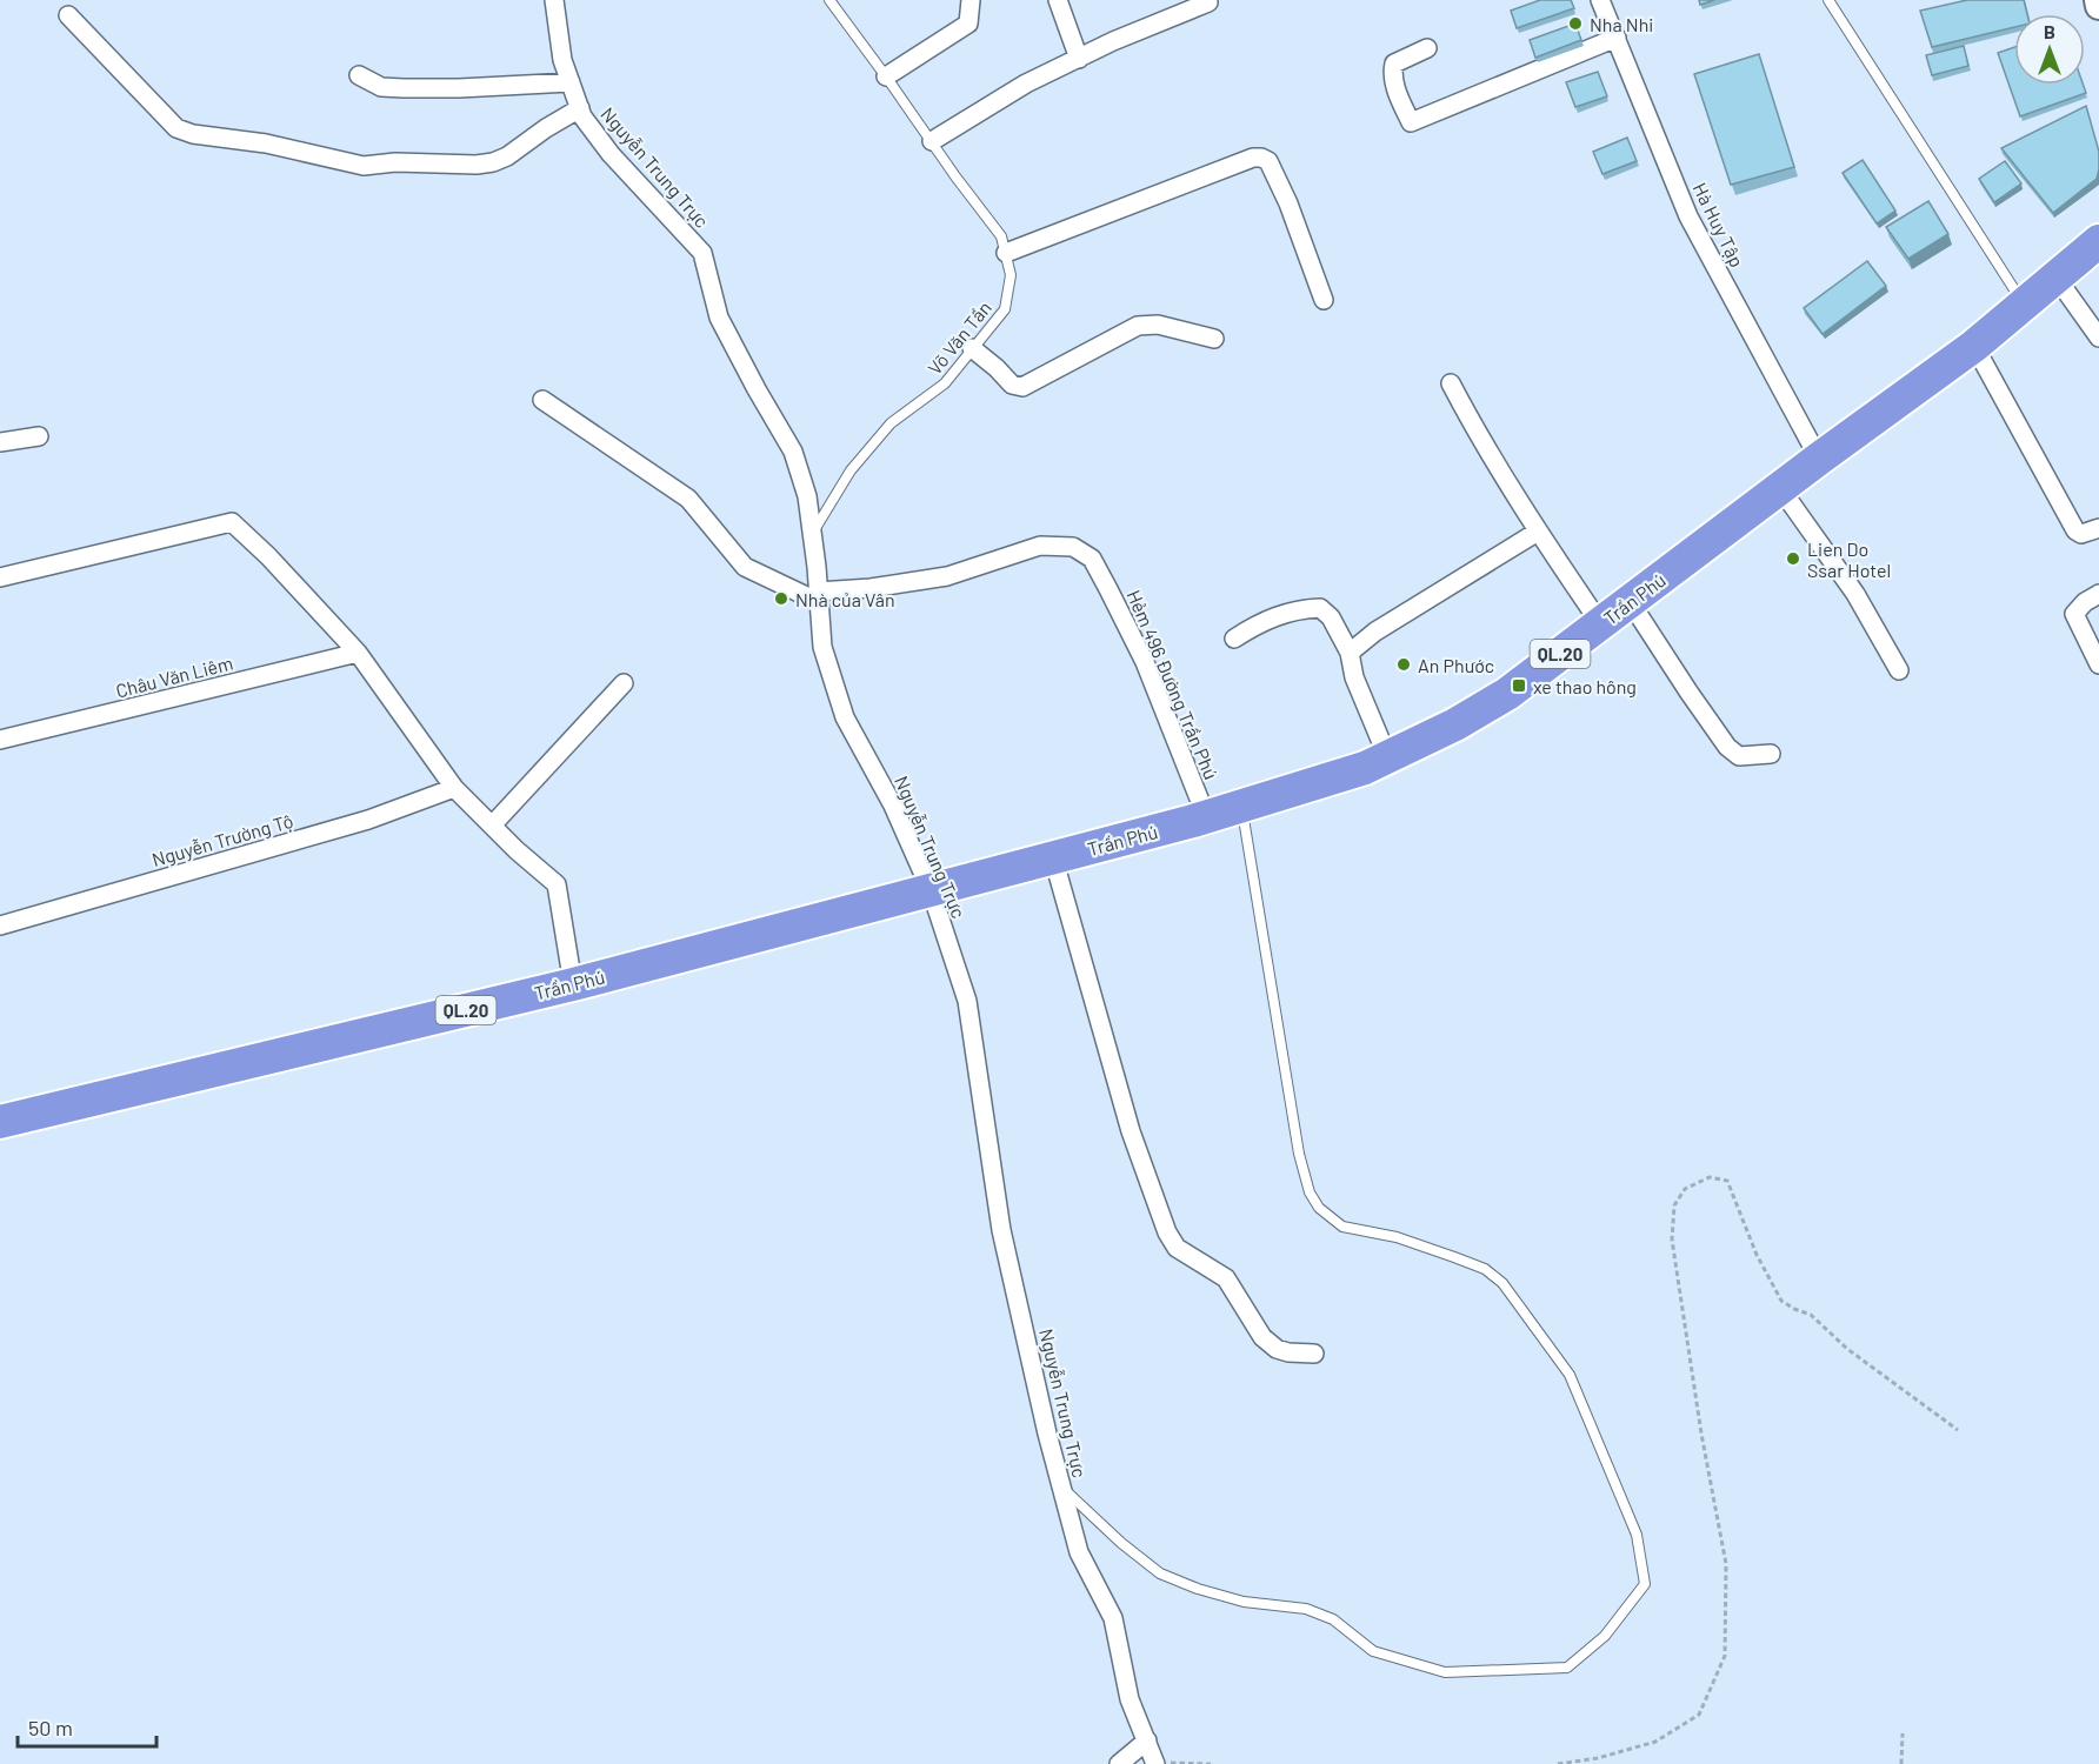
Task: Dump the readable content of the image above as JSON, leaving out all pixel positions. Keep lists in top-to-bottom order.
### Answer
{
  "streets": {
    "highway": ["Trần Phú", "QL.20"],
    "street": [
      "Nguyễn Trung Trực",
      "Hà Huy Tập",
      "Châu Văn Liêm",
      "Hẻm 496 Đường Trần Phú",
      "Nguyễn Trường Tộ"
    ],
    "lane": ["Võ Văn Tần"]
  },
  "crossings": [
    ["Nguyễn Trung Trực", "Võ Văn Tần"],
    ["Nguyễn Trung Trực", "Trần Phú"],
    ["Nguyễn Trung Trực", "Hẻm 496 Đường Trần Phú"],
    ["Hà Huy Tập", "Trần Phú"],
    ["Trần Phú", "Hẻm 496 Đường Trần Phú"]
  ],
  "places": {
    "other": [
      "Nha Nhi",
      "Lien Do Ssar Hotel",
      "Nhà của Vân",
      "An Phước"
    ],
    "transit": ["xe thao hông"]
  },
  "scale_bar": "50 m",
  "north": "top"
}
